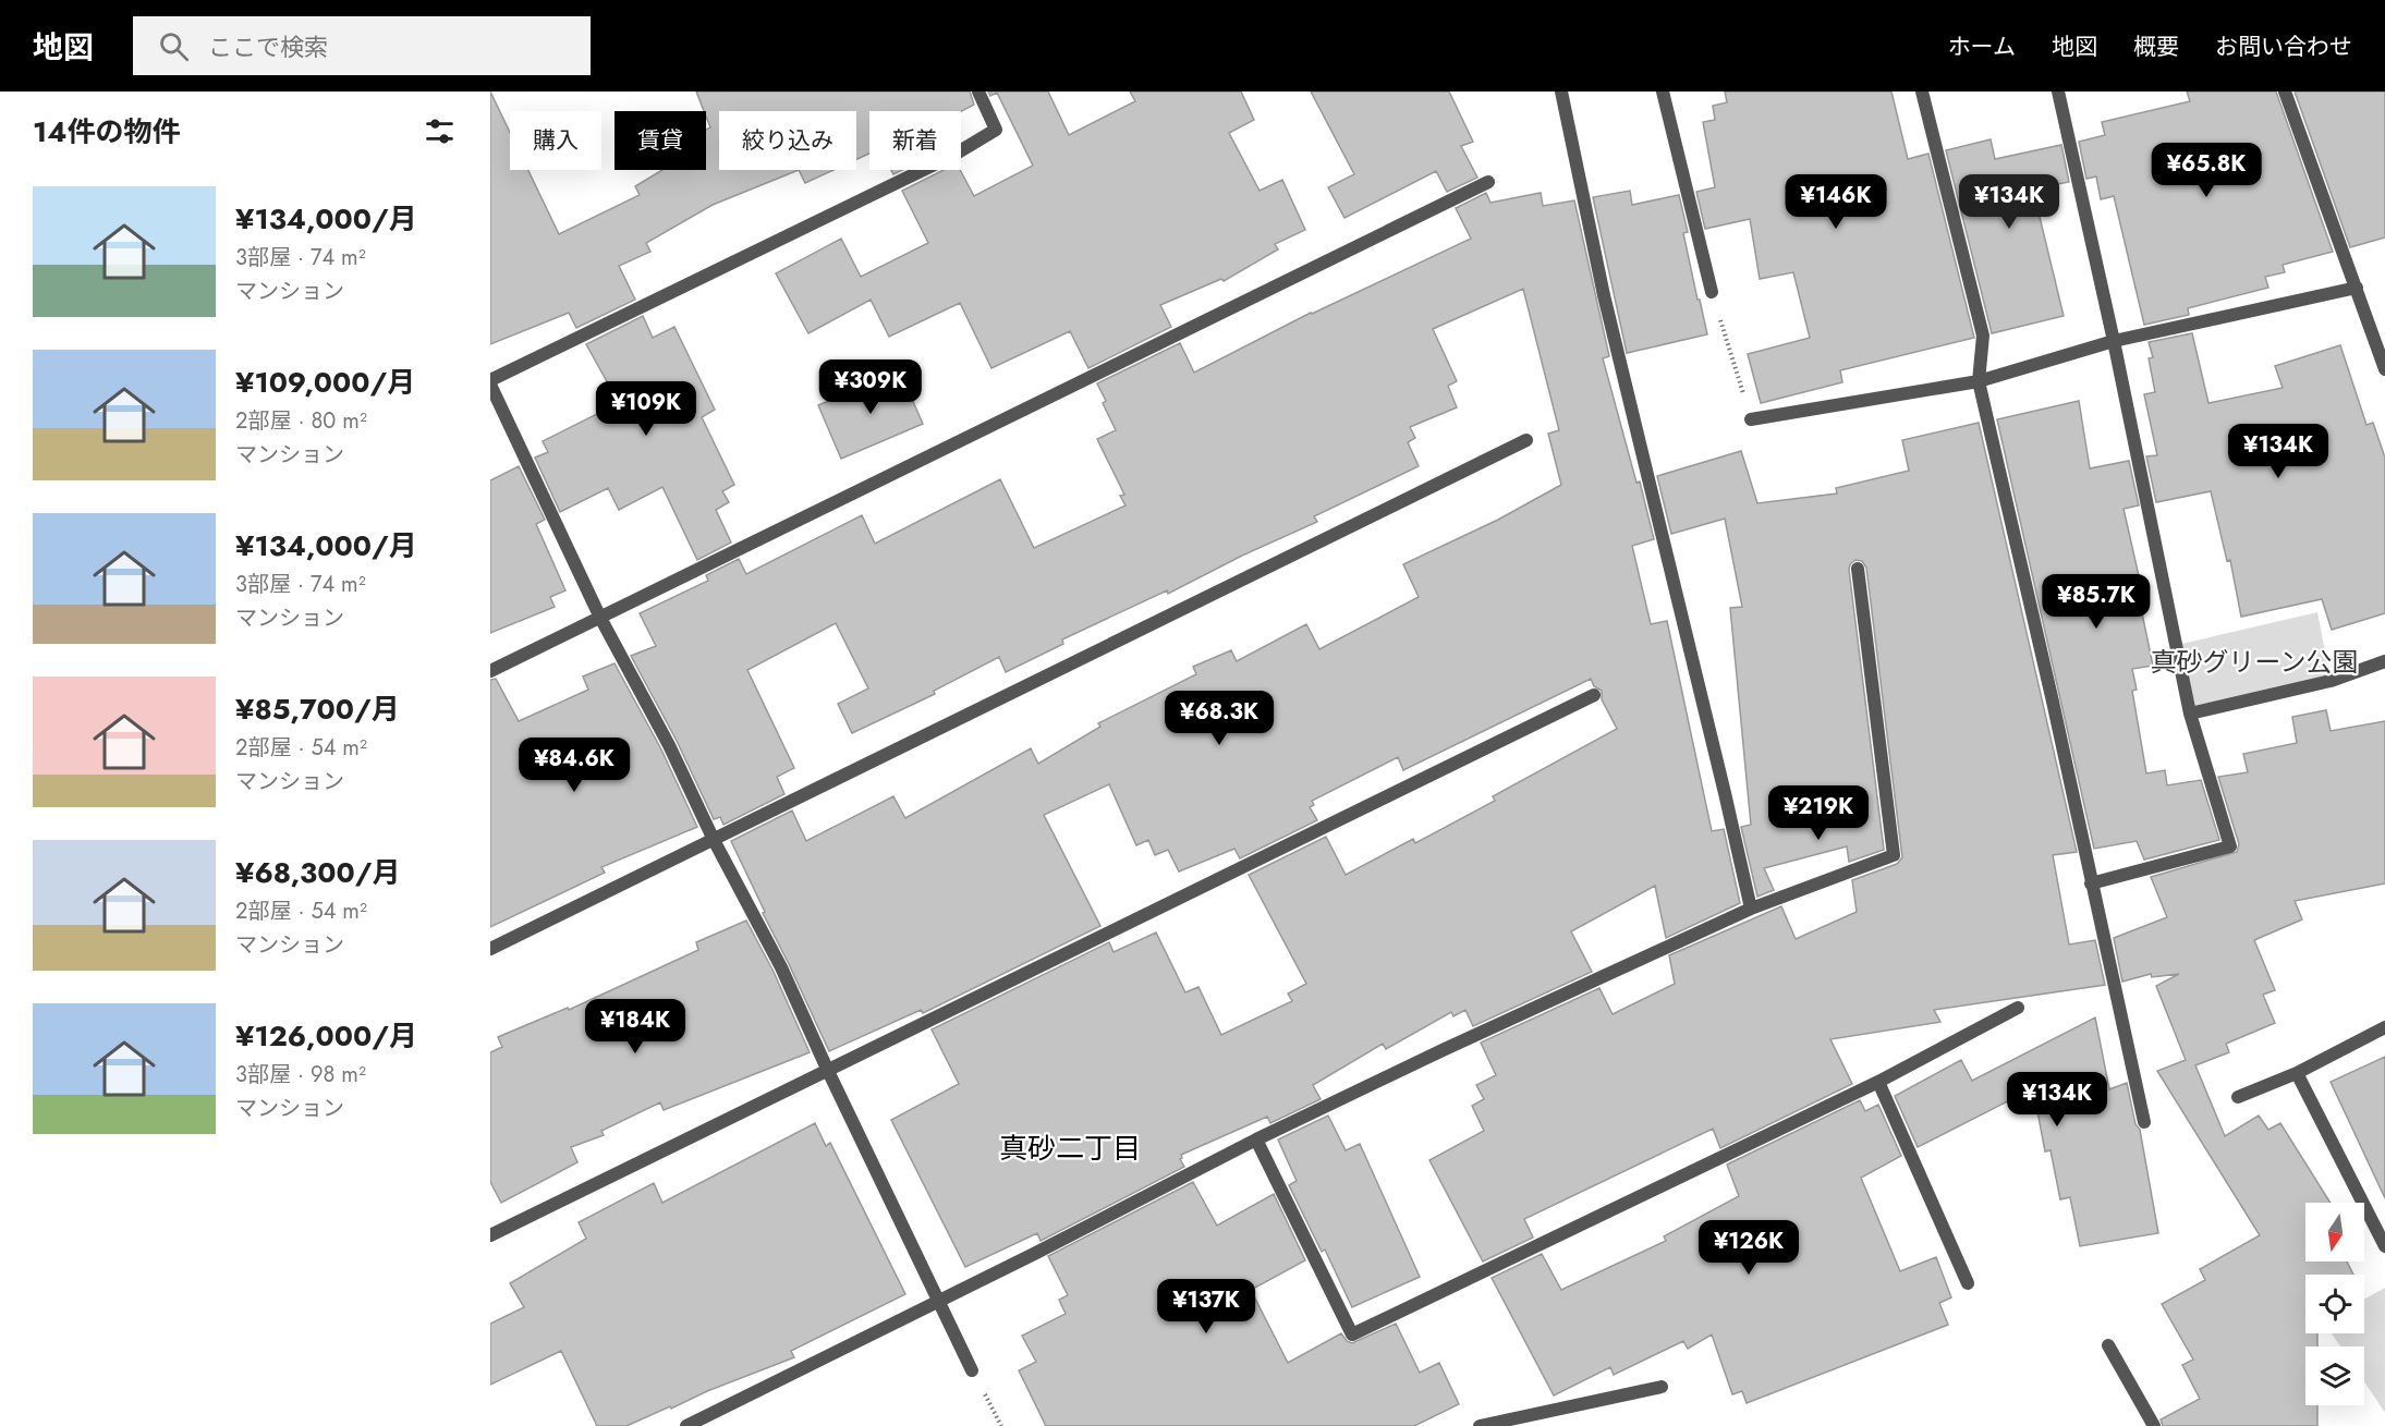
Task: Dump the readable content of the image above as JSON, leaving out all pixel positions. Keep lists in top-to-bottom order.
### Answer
{
  "districts": ["真砂二丁目"],
  "parks": ["真砂グリーン公園"],
  "north": "bottom",
  "page": {
    "header": "地図",
    "search": "ここで検索",
    "nav": [
      "ホーム",
      "地図",
      "概要",
      "お問い合わせ"
    ],
    "heading": "14件の物件",
    "chip": [
      "購入",
      "賃貸",
      "絞り込み",
      "新着"
    ],
    "price": [
      "¥65.8K",
      "¥146K",
      "¥134K",
      "¥309K",
      "¥109K",
      "¥134K",
      "¥85.7K",
      "¥68.3K",
      "¥84.6K",
      "¥219K",
      "¥184K",
      "¥134K",
      "¥126K",
      "¥137K"
    ],
    "list": [
      {
        "name": "¥134,000/月",
        "note": "3部屋 · 74 m² · マンション"
      },
      {
        "name": "¥109,000/月",
        "note": "2部屋 · 80 m² · マンション"
      },
      {
        "name": "¥134,000/月",
        "note": "3部屋 · 74 m² · マンション"
      },
      {
        "name": "¥85,700/月",
        "note": "2部屋 · 54 m² · マンション"
      },
      {
        "name": "¥68,300/月",
        "note": "2部屋 · 54 m² · マンション"
      },
      {
        "name": "¥126,000/月",
        "note": "3部屋 · 98 m² · マンション"
      }
    ]
  }
}
